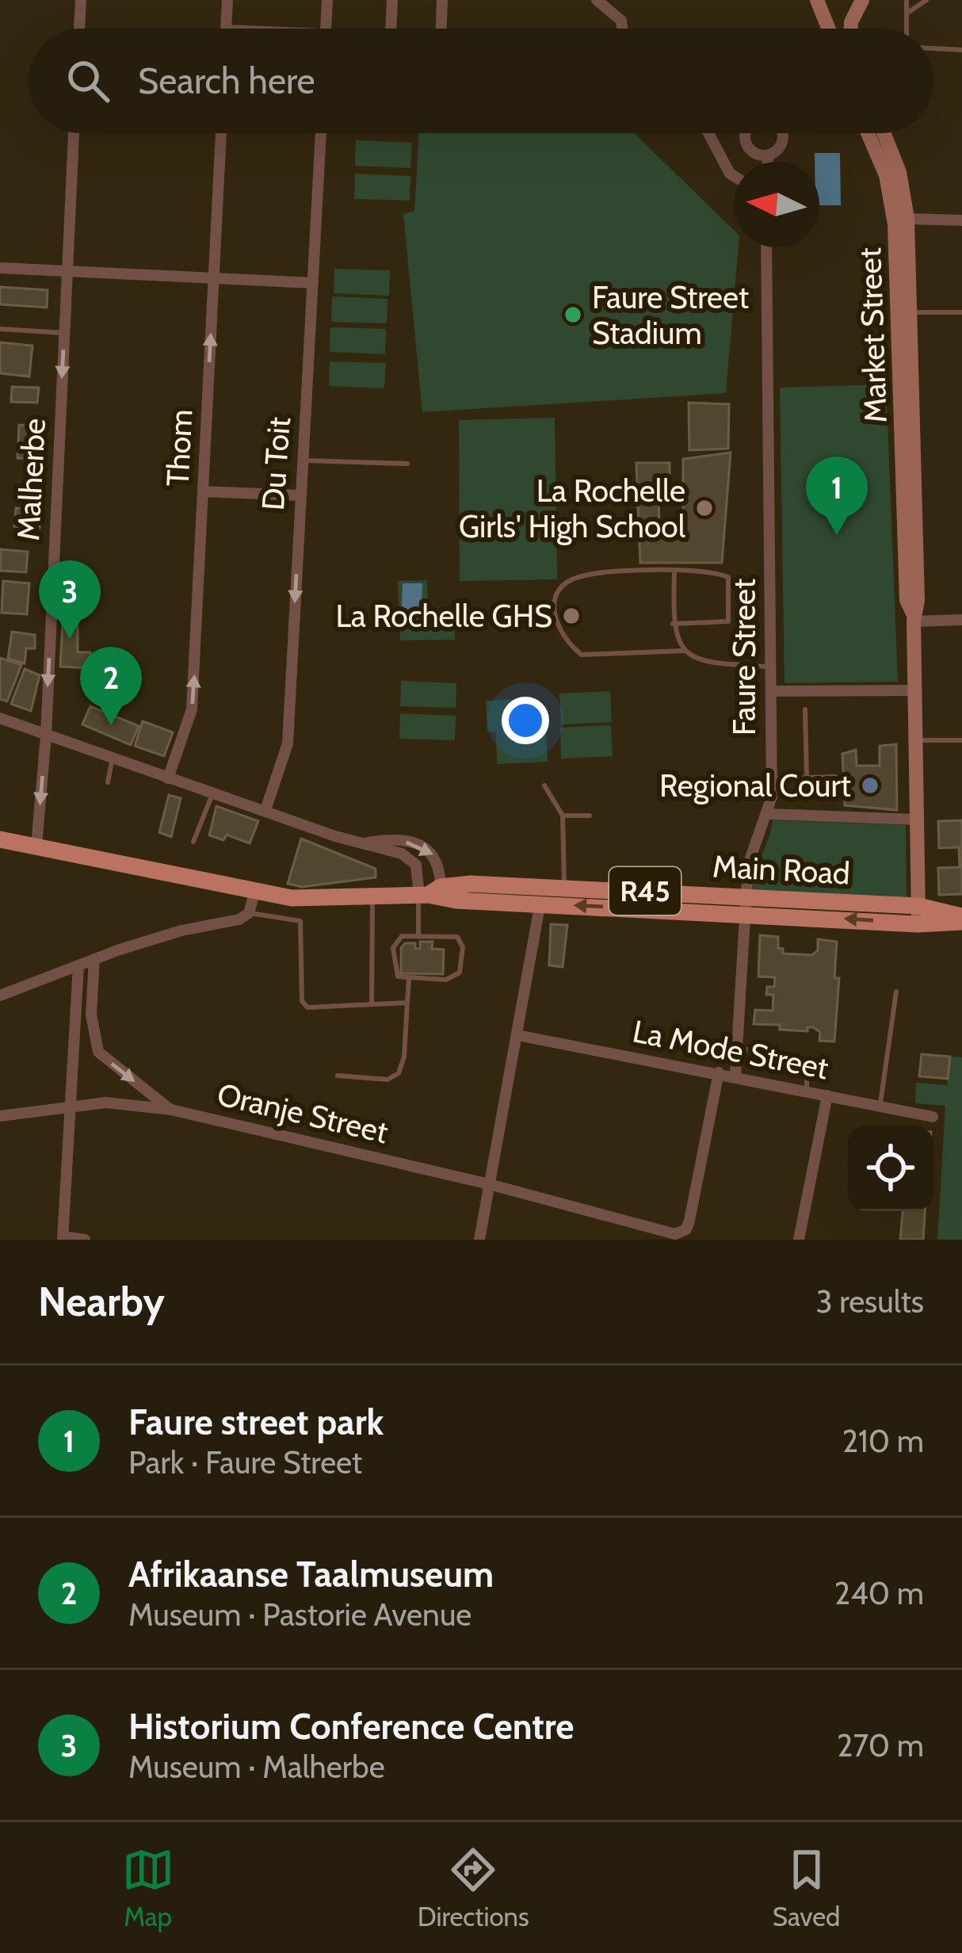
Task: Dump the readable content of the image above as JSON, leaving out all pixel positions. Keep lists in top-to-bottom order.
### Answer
{
  "streets": {
    "main road": ["Market Street", "Main Road", "R45"],
    "street": [
      "Thom",
      "Du Toit",
      "Malherbe",
      "Faure Street",
      "La Mode Street",
      "Oranje Street"
    ]
  },
  "crossings": [
    ["Market Street", "Main Road"],
    ["Malherbe", "Main Road"],
    ["Faure Street", "Main Road"],
    ["Faure Street", "La Mode Street"],
    ["La Mode Street", "Oranje Street"]
  ],
  "one_way": ["Thom", "Du Toit", "Malherbe"],
  "places": [
    "Faure Street Stadium",
    "La Rochelle Girls' High School",
    "La Rochelle GHS",
    "Regional Court"
  ],
  "north": "left",
  "page": {
    "search": "Search here",
    "pins": ["1", "3", "2"],
    "heading": ["Nearby", "3 results"],
    "list": [
      {
        "mark": "1",
        "name": "Faure street park",
        "note": "Park · Faure Street",
        "value": "210 m"
      },
      {
        "mark": "2",
        "name": "Afrikaanse Taalmuseum",
        "note": "Museum · Pastorie Avenue",
        "value": "240 m"
      },
      {
        "mark": "3",
        "name": "Historium Conference Centre",
        "note": "Museum · Malherbe",
        "value": "270 m"
      }
    ],
    "nav": ["Map", "Directions", "Saved"]
  }
}
